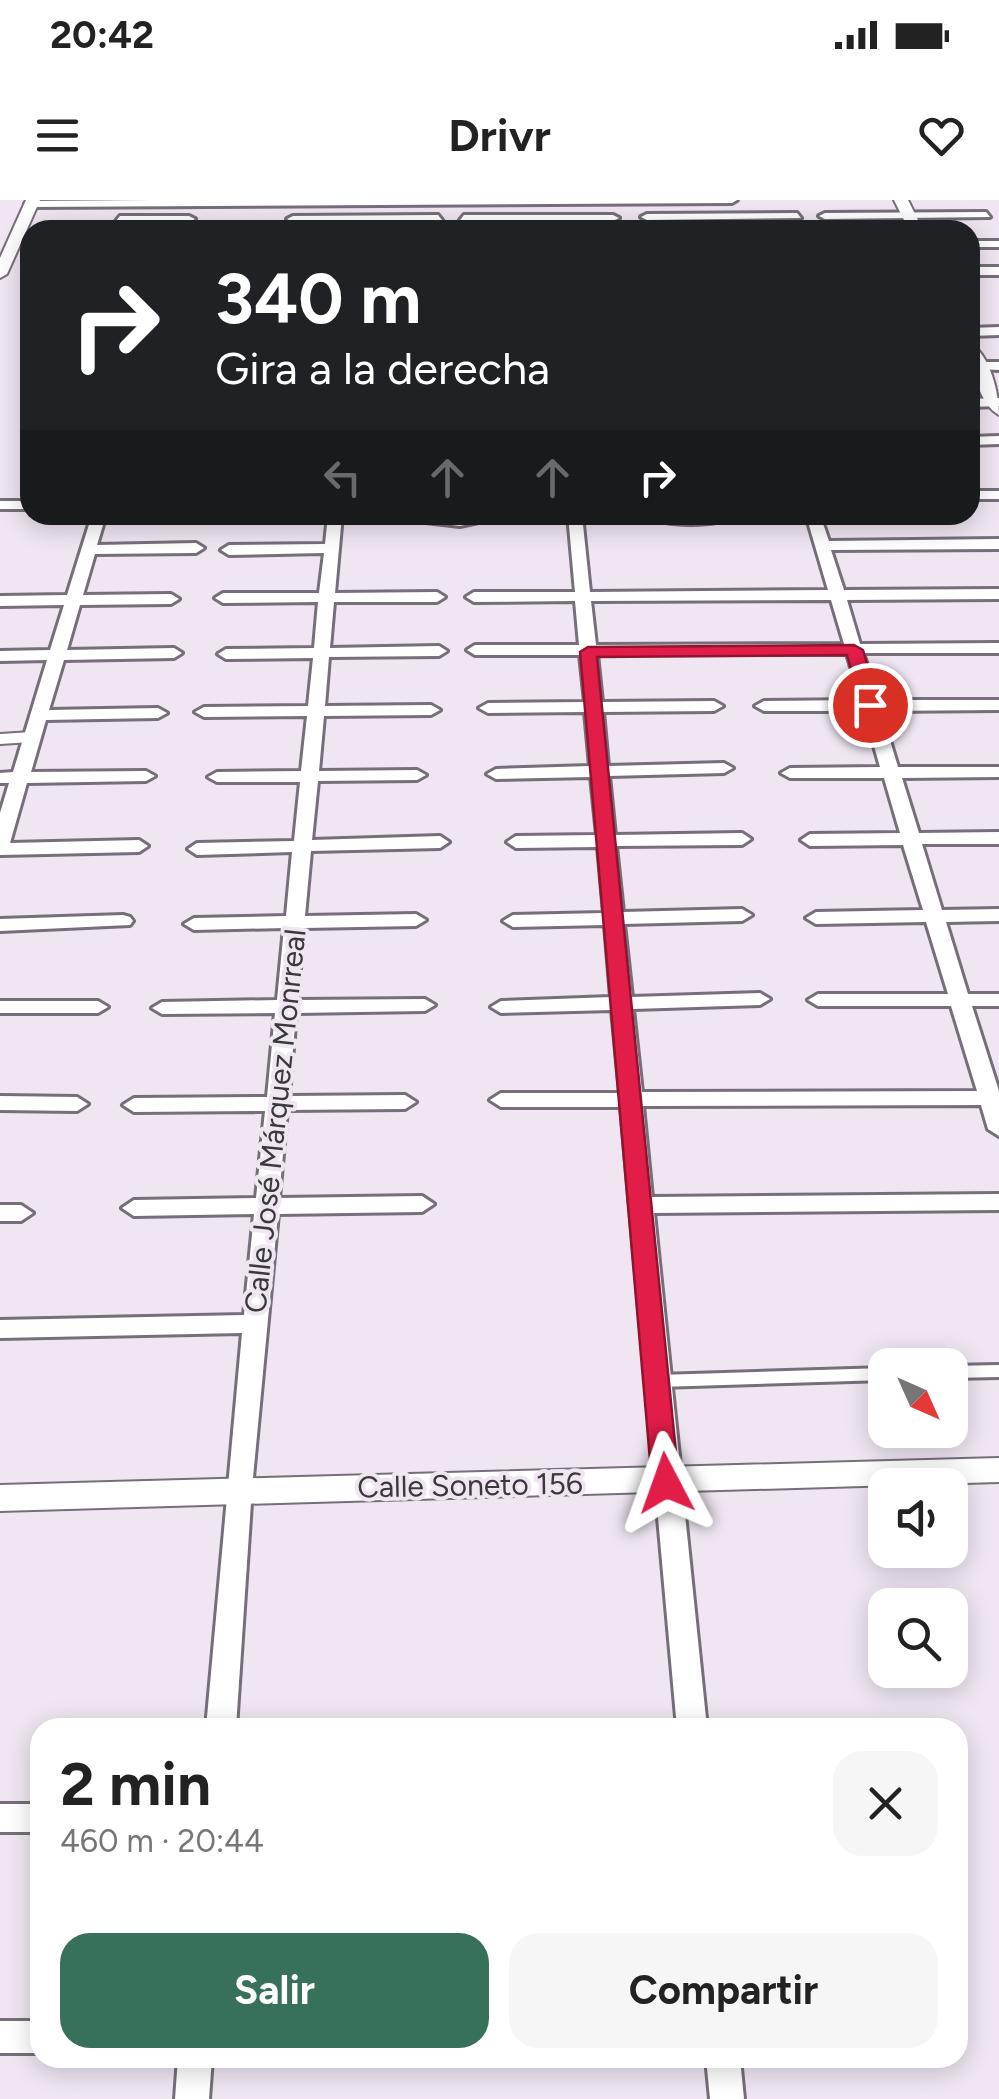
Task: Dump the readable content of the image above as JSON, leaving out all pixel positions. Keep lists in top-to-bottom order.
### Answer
{
  "streets": {
    "street": ["Calle José Márquez Monrreal", "Calle Soneto 156"]
  },
  "crossings": [
    ["Calle José Márquez Monrreal", "Calle Soneto 156"]
  ],
  "north": "bottom right",
  "page": {
    "status": "20:42",
    "header": "Drivr",
    "turn": ["340 m", "Gira a la derecha"],
    "heading": ["2 min", "460 m · 20:44"],
    "buttons": ["Salir", "Compartir"]
  }
}
